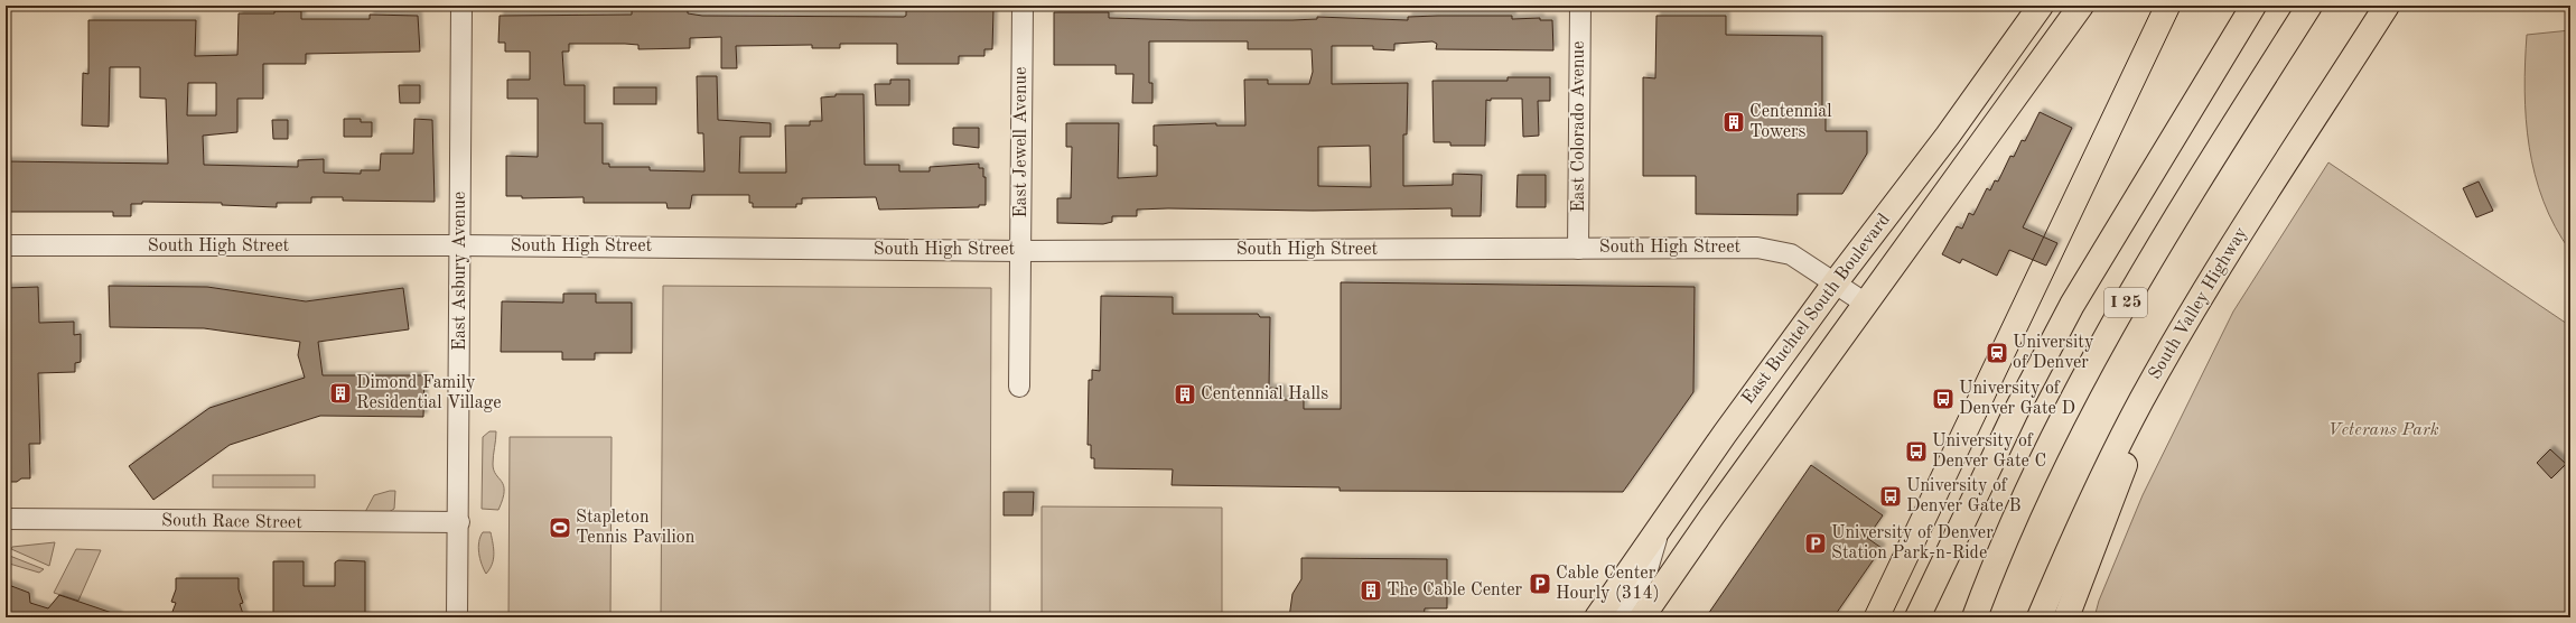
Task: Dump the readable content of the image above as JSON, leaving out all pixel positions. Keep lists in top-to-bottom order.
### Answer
{
  "streets": {
    "main road": ["I 25", "South Valley Highway", "East Buchtel South Boulevard"],
    "street": [
      "East Colorado Avenue",
      "East Jewell Avenue",
      "South High Street",
      "East Asbury Avenue",
      "South Race Street"
    ]
  },
  "crossings": [
    ["East Colorado Avenue", "South High Street"],
    ["East Jewell Avenue", "South High Street"],
    ["South High Street", "East Asbury Avenue"],
    ["South High Street", "East Buchtel South Boulevard"],
    ["East Asbury Avenue", "South Race Street"]
  ],
  "parks": ["Veterans Park"],
  "places": {
    "building": [
      "Centennial Towers",
      "Dimond Family Residential Village",
      "Centennial Halls",
      "The Cable Center"
    ],
    "station": ["University of Denver"],
    "bus stop": ["University of Denver Gate D", "University of Denver Gate C", "University of Denver Gate B"],
    "sports": ["Stapleton Tennis Pavilion"],
    "parking": ["University of Denver Station Park-n-Ride", "Cable Center Hourly (314)"]
  }
}
